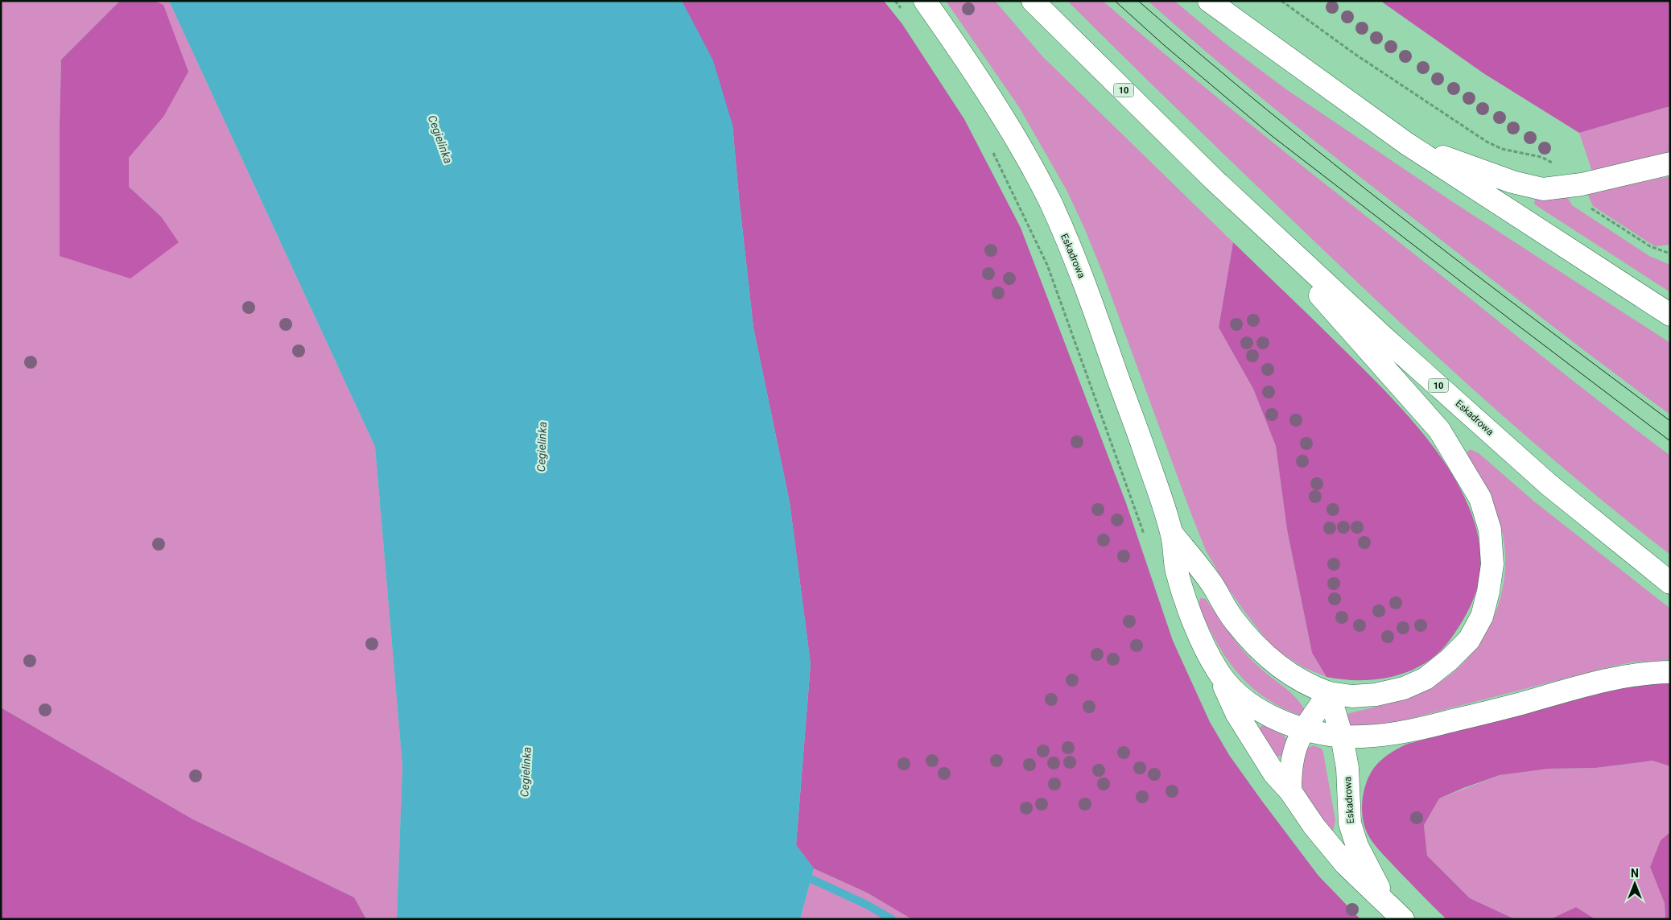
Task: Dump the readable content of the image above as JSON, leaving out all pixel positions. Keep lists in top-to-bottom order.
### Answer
{
  "streets": {
    "main road": ["10", "Eskadrowa"]
  },
  "crossings": [
    ["10", "Eskadrowa"]
  ],
  "water": ["Cegielinka"],
  "north": "top"
}
